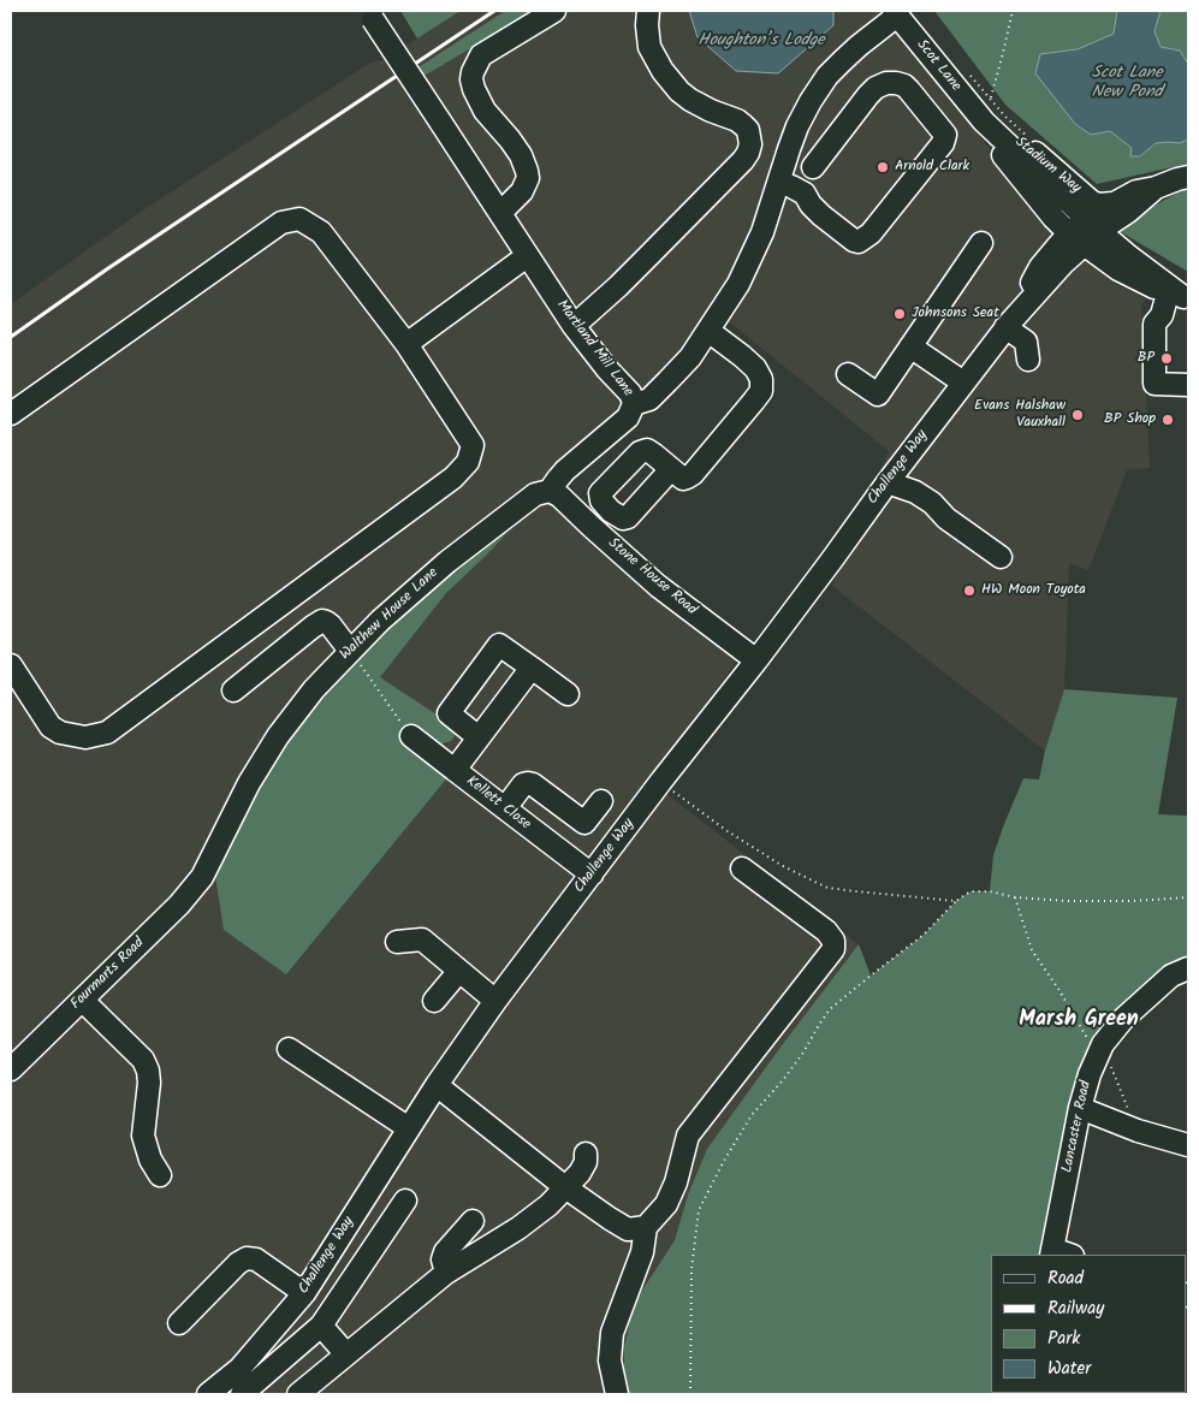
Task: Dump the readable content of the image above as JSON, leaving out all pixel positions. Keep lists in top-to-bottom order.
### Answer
{
  "streets": {
    "street": [
      "Scot Lane",
      "Stadium Way",
      "Martland Mill Lane",
      "Challenge Way",
      "Stone House Road",
      "Walthew House Lane",
      "Kellett Close",
      "Fourmarts Road",
      "Lancaster Road"
    ]
  },
  "crossings": [
    ["Scot Lane", "Stadium Way"],
    ["Scot Lane", "Martland Mill Lane"],
    ["Scot Lane", "Challenge Way"],
    ["Martland Mill Lane", "Walthew House Lane"],
    ["Challenge Way", "Stone House Road"],
    ["Challenge Way", "Kellett Close"],
    ["Stone House Road", "Walthew House Lane"],
    ["Walthew House Lane", "Fourmarts Road"]
  ],
  "districts": ["Marsh Green"],
  "water": ["Houghton’s Lodge", "Scot Lane New Pond"],
  "places": [
    "Arnold Clark",
    "Johnsons Seat",
    "BP",
    "Evans Halshaw Vauxhall",
    "BP Shop",
    "HW Moon Toyota"
  ],
  "legend": [
    "Road",
    "Railway",
    "Park",
    "Water"
  ]
}
